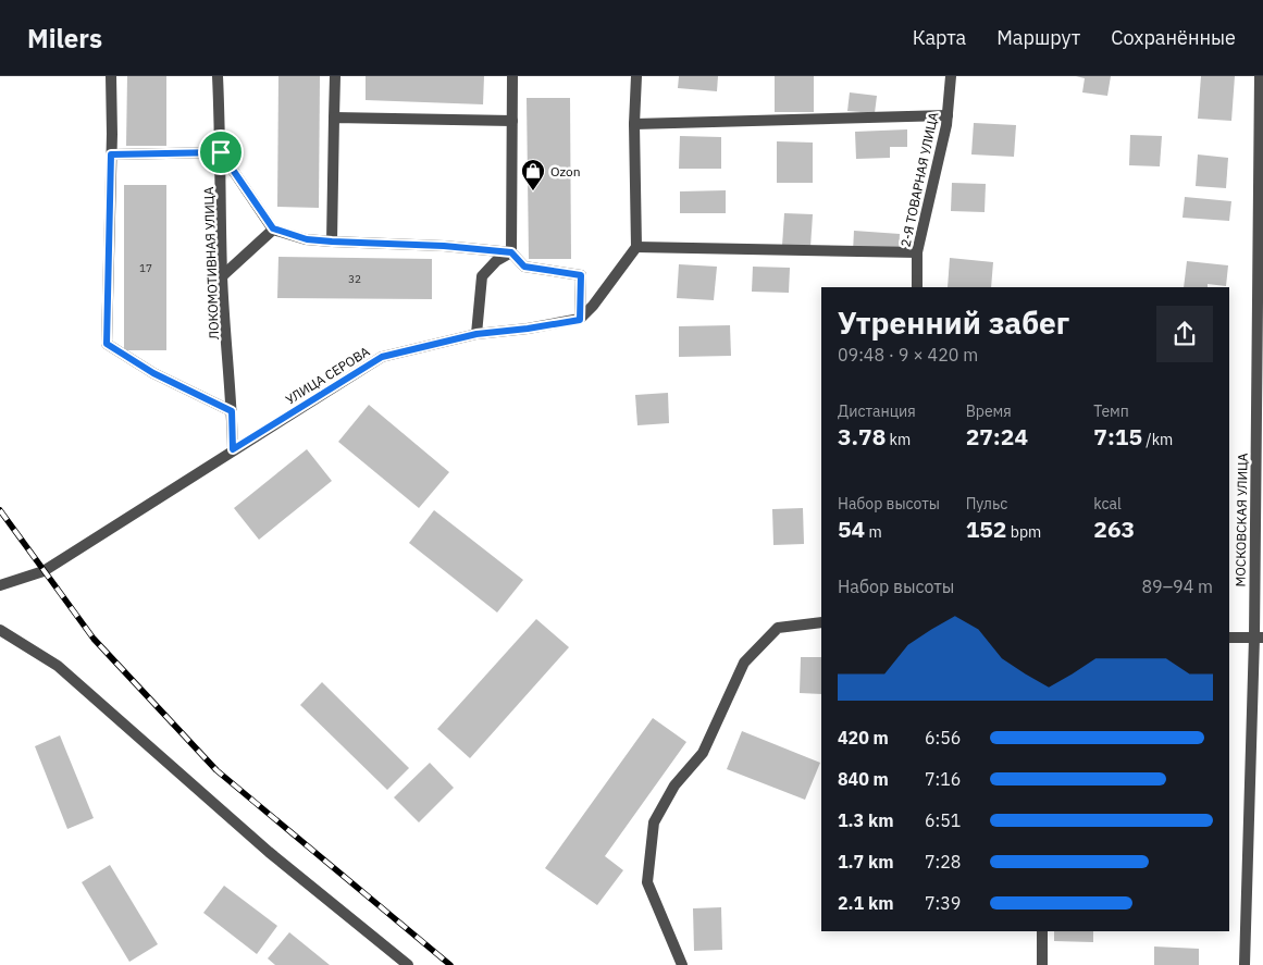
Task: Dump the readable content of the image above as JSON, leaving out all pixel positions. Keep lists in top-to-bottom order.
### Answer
{
  "streets": {
    "street": [
      "2-Я ТОВАРНАЯ УЛИЦА",
      "ЛОКОМОТИВНАЯ УЛИЦА",
      "УЛИЦА СЕРОВА",
      "МОСКОВСКАЯ УЛИЦА"
    ]
  },
  "crossings": [
    ["ЛОКОМОТИВНАЯ УЛИЦА", "УЛИЦА СЕРОВА"]
  ],
  "places": {
    "shop": ["Ozon"]
  },
  "house_numbers": ["17", "32"],
  "page": {
    "header": "Milers",
    "nav": ["Карта", "Маршрут", "Сохранённые"],
    "heading": ["Утренний забег", "09:48 · 9 × 420 m"],
    "stats": [
      ["Дистанция", "3.78 km"],
      ["Время", "27:24"],
      ["Темп", "7:15 /km"],
      ["Набор высоты", "54 m"],
      ["Пульс", "152 bpm"],
      ["kcal", "263"]
    ],
    "chart": ["Набор высоты", "89–94 m"],
    "list": [
      {
        "name": "420 m",
        "note": "6:56"
      },
      {
        "name": "840 m",
        "note": "7:16"
      },
      {
        "name": "1.3 km",
        "note": "6:51"
      },
      {
        "name": "1.7 km",
        "note": "7:28"
      },
      {
        "name": "2.1 km",
        "note": "7:39"
      }
    ]
  }
}
